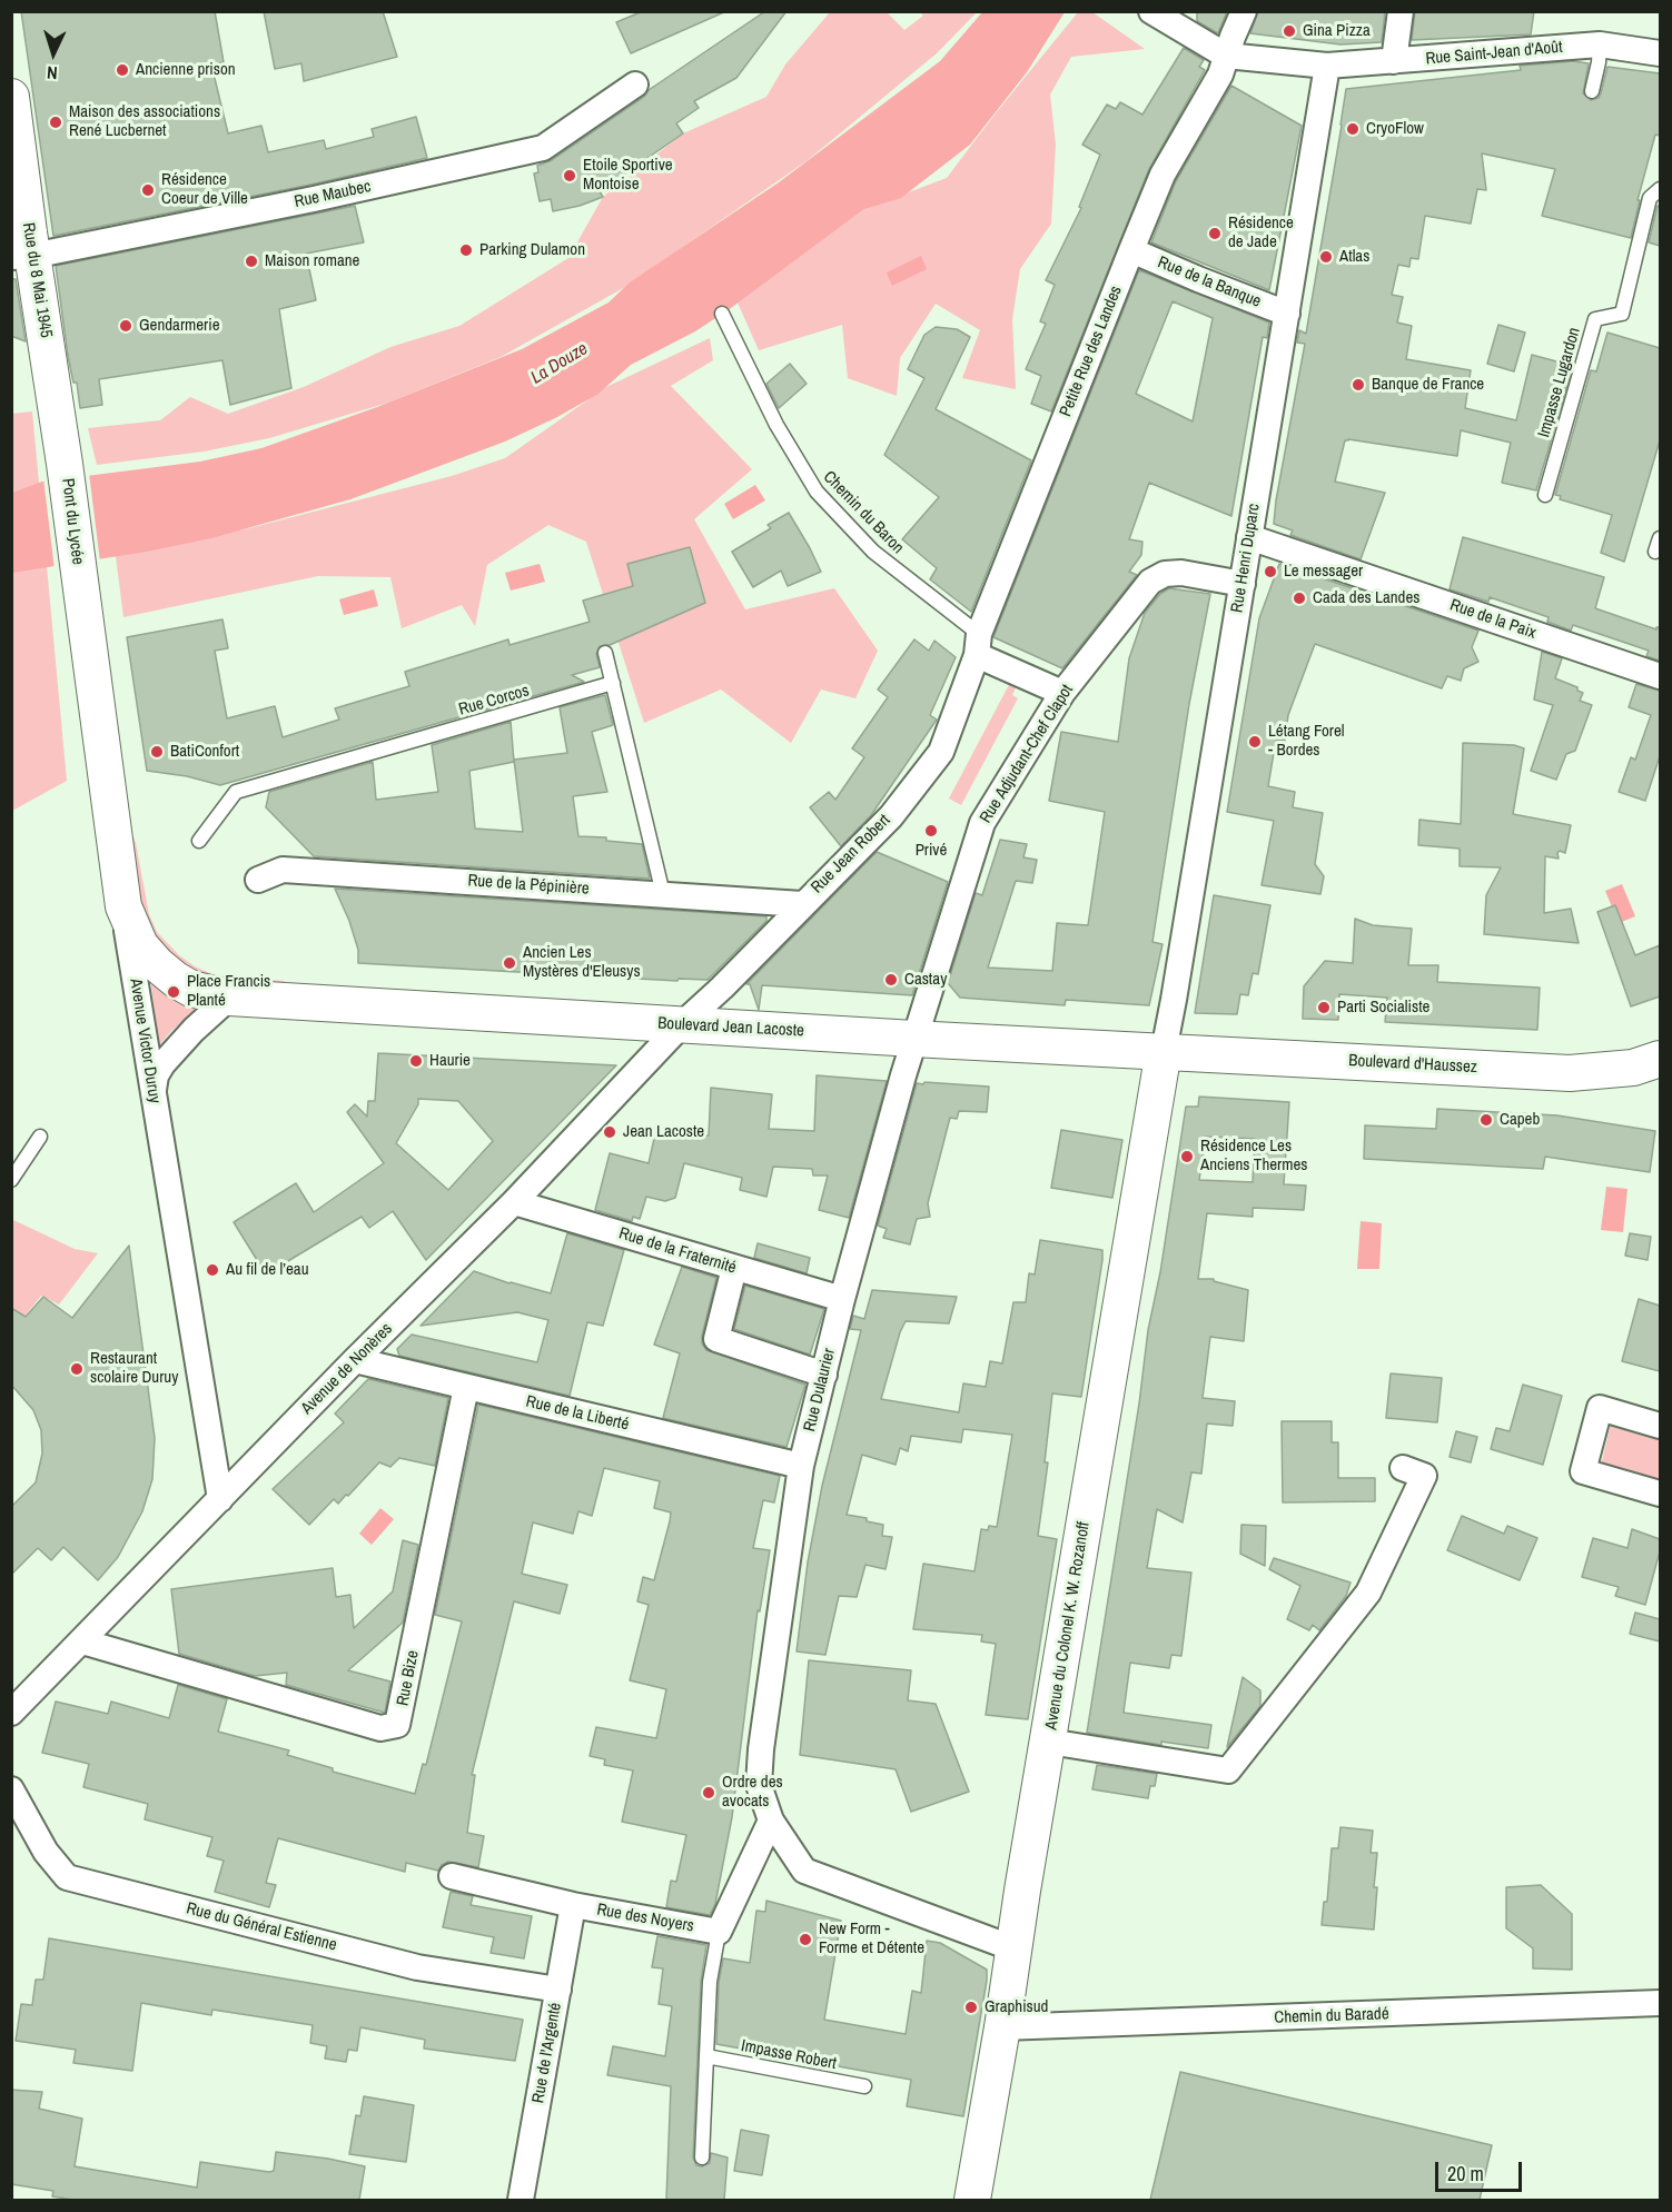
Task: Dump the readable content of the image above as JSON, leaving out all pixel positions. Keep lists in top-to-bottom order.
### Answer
{
  "streets": {
    "main road": [
      "Rue du 8 Mai 1945",
      "Pont du Lycée",
      "Boulevard Jean Lacoste",
      "Avenue Victor Duruy",
      "Boulevard d'Haussez",
      "Avenue du Colonel K. W. Rozanoff"
    ],
    "street": [
      "Rue Saint-Jean d'Août",
      "Rue Maubec",
      "Rue de la Banque",
      "Petite Rue des Landes",
      "Rue Henri Duparc",
      "Rue de la Paix",
      "Rue Adjudant-Chef Clapot",
      "Rue Jean Robert",
      "Rue de la Pépinière",
      "Rue de la Fraternité",
      "Avenue de Nonères",
      "Rue Dulaurier",
      "Rue de la Liberté",
      "Rue Bize",
      "Rue des Noyers",
      "Rue du Général Estienne",
      "Chemin du Baradé",
      "Rue de l'Argenté"
    ],
    "lane": [
      "Impasse Lugardon",
      "Chemin du Baron",
      "Rue Corcos",
      "Impasse Robert"
    ]
  },
  "crossings": [
    ["Rue Saint-Jean d'Août", "Petite Rue des Landes"],
    ["Rue Saint-Jean d'Août", "Rue Henri Duparc"],
    ["Rue Maubec", "Rue du 8 Mai 1945"],
    ["Rue du 8 Mai 1945", "Pont du Lycée"],
    ["Rue de la Banque", "Petite Rue des Landes"],
    ["Rue de la Banque", "Rue Henri Duparc"],
    ["Petite Rue des Landes", "Chemin du Baron"],
    ["Petite Rue des Landes", "Rue Jean Robert"],
    ["Chemin du Baron", "Rue Jean Robert"],
    ["Pont du Lycée", "Avenue Victor Duruy"],
    ["Rue Henri Duparc", "Rue de la Paix"],
    ["Rue Henri Duparc", "Rue Adjudant-Chef Clapot"],
    ["Rue Henri Duparc", "Boulevard Jean Lacoste"],
    ["Rue Henri Duparc", "Boulevard d'Haussez"],
    ["Rue Henri Duparc", "Avenue du Colonel K. W. Rozanoff"],
    ["Rue Adjudant-Chef Clapot", "Boulevard Jean Lacoste"],
    ["Rue Adjudant-Chef Clapot", "Rue Dulaurier"],
    ["Rue Jean Robert", "Rue de la Pépinière"],
    ["Rue Jean Robert", "Boulevard Jean Lacoste"],
    ["Rue Jean Robert", "Avenue de Nonères"],
    ["Boulevard Jean Lacoste", "Boulevard d'Haussez"],
    ["Boulevard Jean Lacoste", "Avenue de Nonères"],
    ["Boulevard Jean Lacoste", "Rue Dulaurier"],
    ["Boulevard Jean Lacoste", "Avenue du Colonel K. W. Rozanoff"],
    ["Avenue Victor Duruy", "Avenue de Nonères"],
    ["Boulevard d'Haussez", "Avenue du Colonel K. W. Rozanoff"],
    ["Rue de la Fraternité", "Avenue de Nonères"],
    ["Rue de la Fraternité", "Rue Dulaurier"],
    ["Avenue de Nonères", "Rue de la Liberté"],
    ["Avenue de Nonères", "Rue Bize"],
    ["Rue Dulaurier", "Rue de la Liberté"],
    ["Rue Dulaurier", "Avenue du Colonel K. W. Rozanoff"],
    ["Rue de la Liberté", "Rue Bize"],
    ["Avenue du Colonel K. W. Rozanoff", "Chemin du Baradé"],
    ["Rue des Noyers", "Rue de l'Argenté"],
    ["Rue du Général Estienne", "Rue de l'Argenté"]
  ],
  "water": ["La Douze"],
  "places": [
    "Gina Pizza",
    "Ancienne prison",
    "Maison des associations René Lucbernet",
    "CryoFlow",
    "Etoile Sportive Montoise",
    "Résidence Coeur de Ville",
    "Résidence de Jade",
    "Parking Dulamon",
    "Atlas",
    "Maison romane",
    "Gendarmerie",
    "Banque de France",
    "Le messager",
    "Cada des Landes",
    "Létang Forel - Bordes",
    "BatiConfort",
    "Privé",
    "Ancien Les Mystères d'Eleusys",
    "Castay",
    "Place Francis Planté",
    "Parti Socialiste",
    "Haurie",
    "Capeb",
    "Jean Lacoste",
    "Résidence Les Anciens Thermes",
    "Au fil de l’eau",
    "Restaurant scolaire Duruy",
    "Ordre des avocats",
    "New Form - Forme et Détente",
    "Graphisud"
  ],
  "scale_bar": "20 m",
  "north": "bottom"
}
